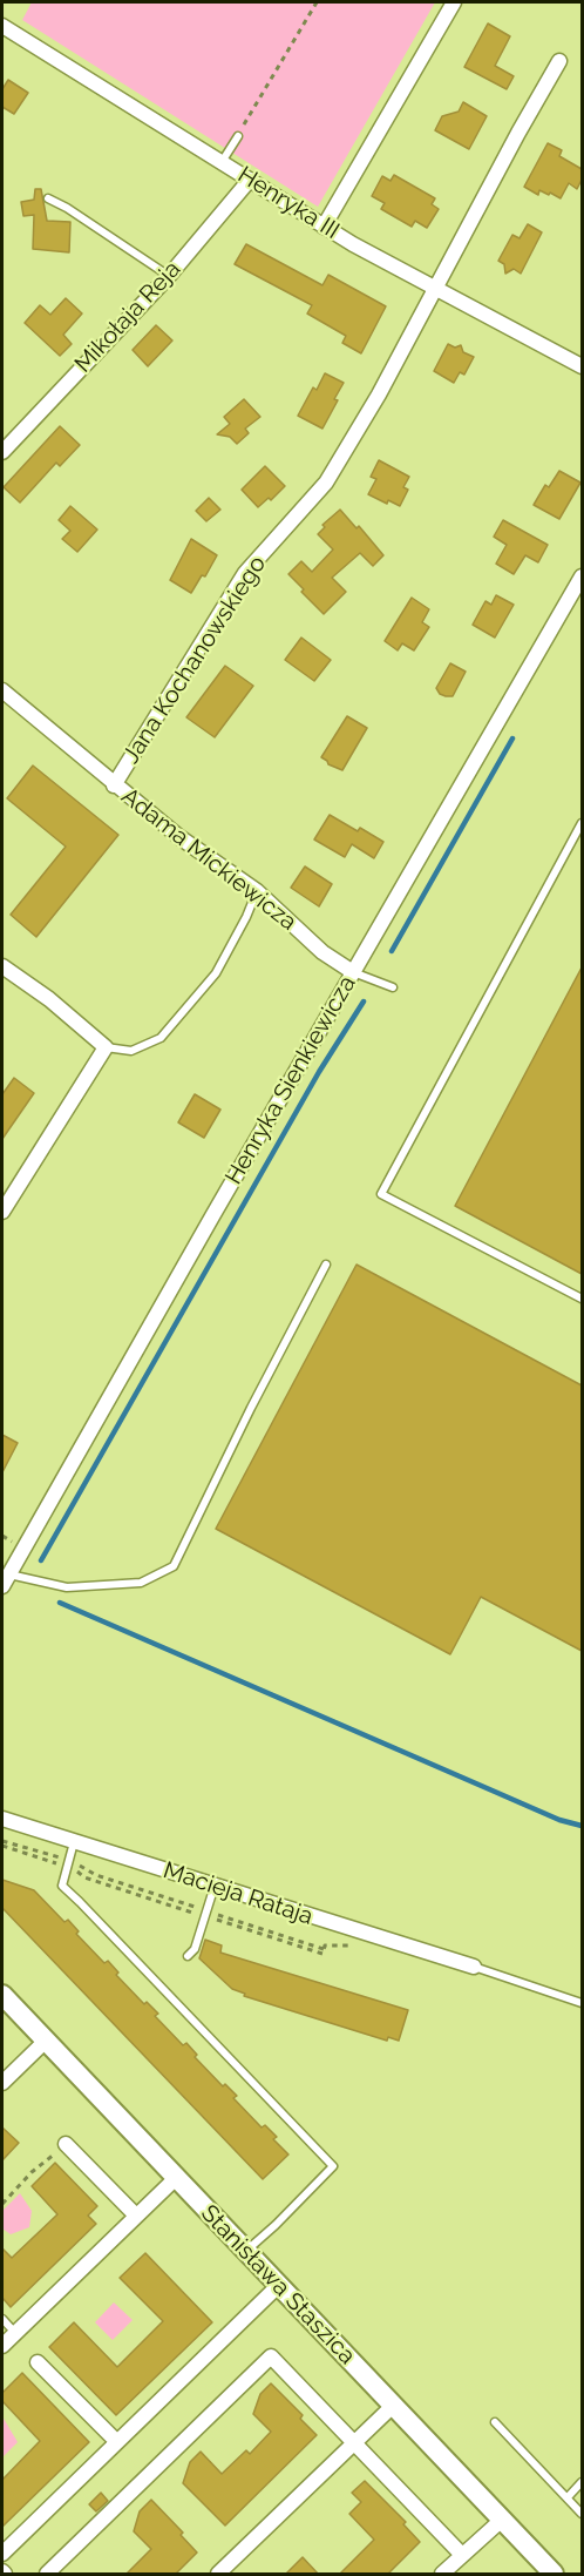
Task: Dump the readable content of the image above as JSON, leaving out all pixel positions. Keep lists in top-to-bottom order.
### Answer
{
  "streets": {
    "street": [
      "Henryka III",
      "Mikołaja Reja",
      "Jana Kochanowskiego",
      "Adama Mickiewicza",
      "Henryka Sienkiewicza",
      "Macieja Rataja",
      "Stanisława Staszica"
    ]
  },
  "crossings": [
    ["Henryka III", "Mikołaja Reja"],
    ["Henryka III", "Jana Kochanowskiego"],
    ["Jana Kochanowskiego", "Adama Mickiewicza"],
    ["Adama Mickiewicza", "Henryka Sienkiewicza"]
  ]
}
